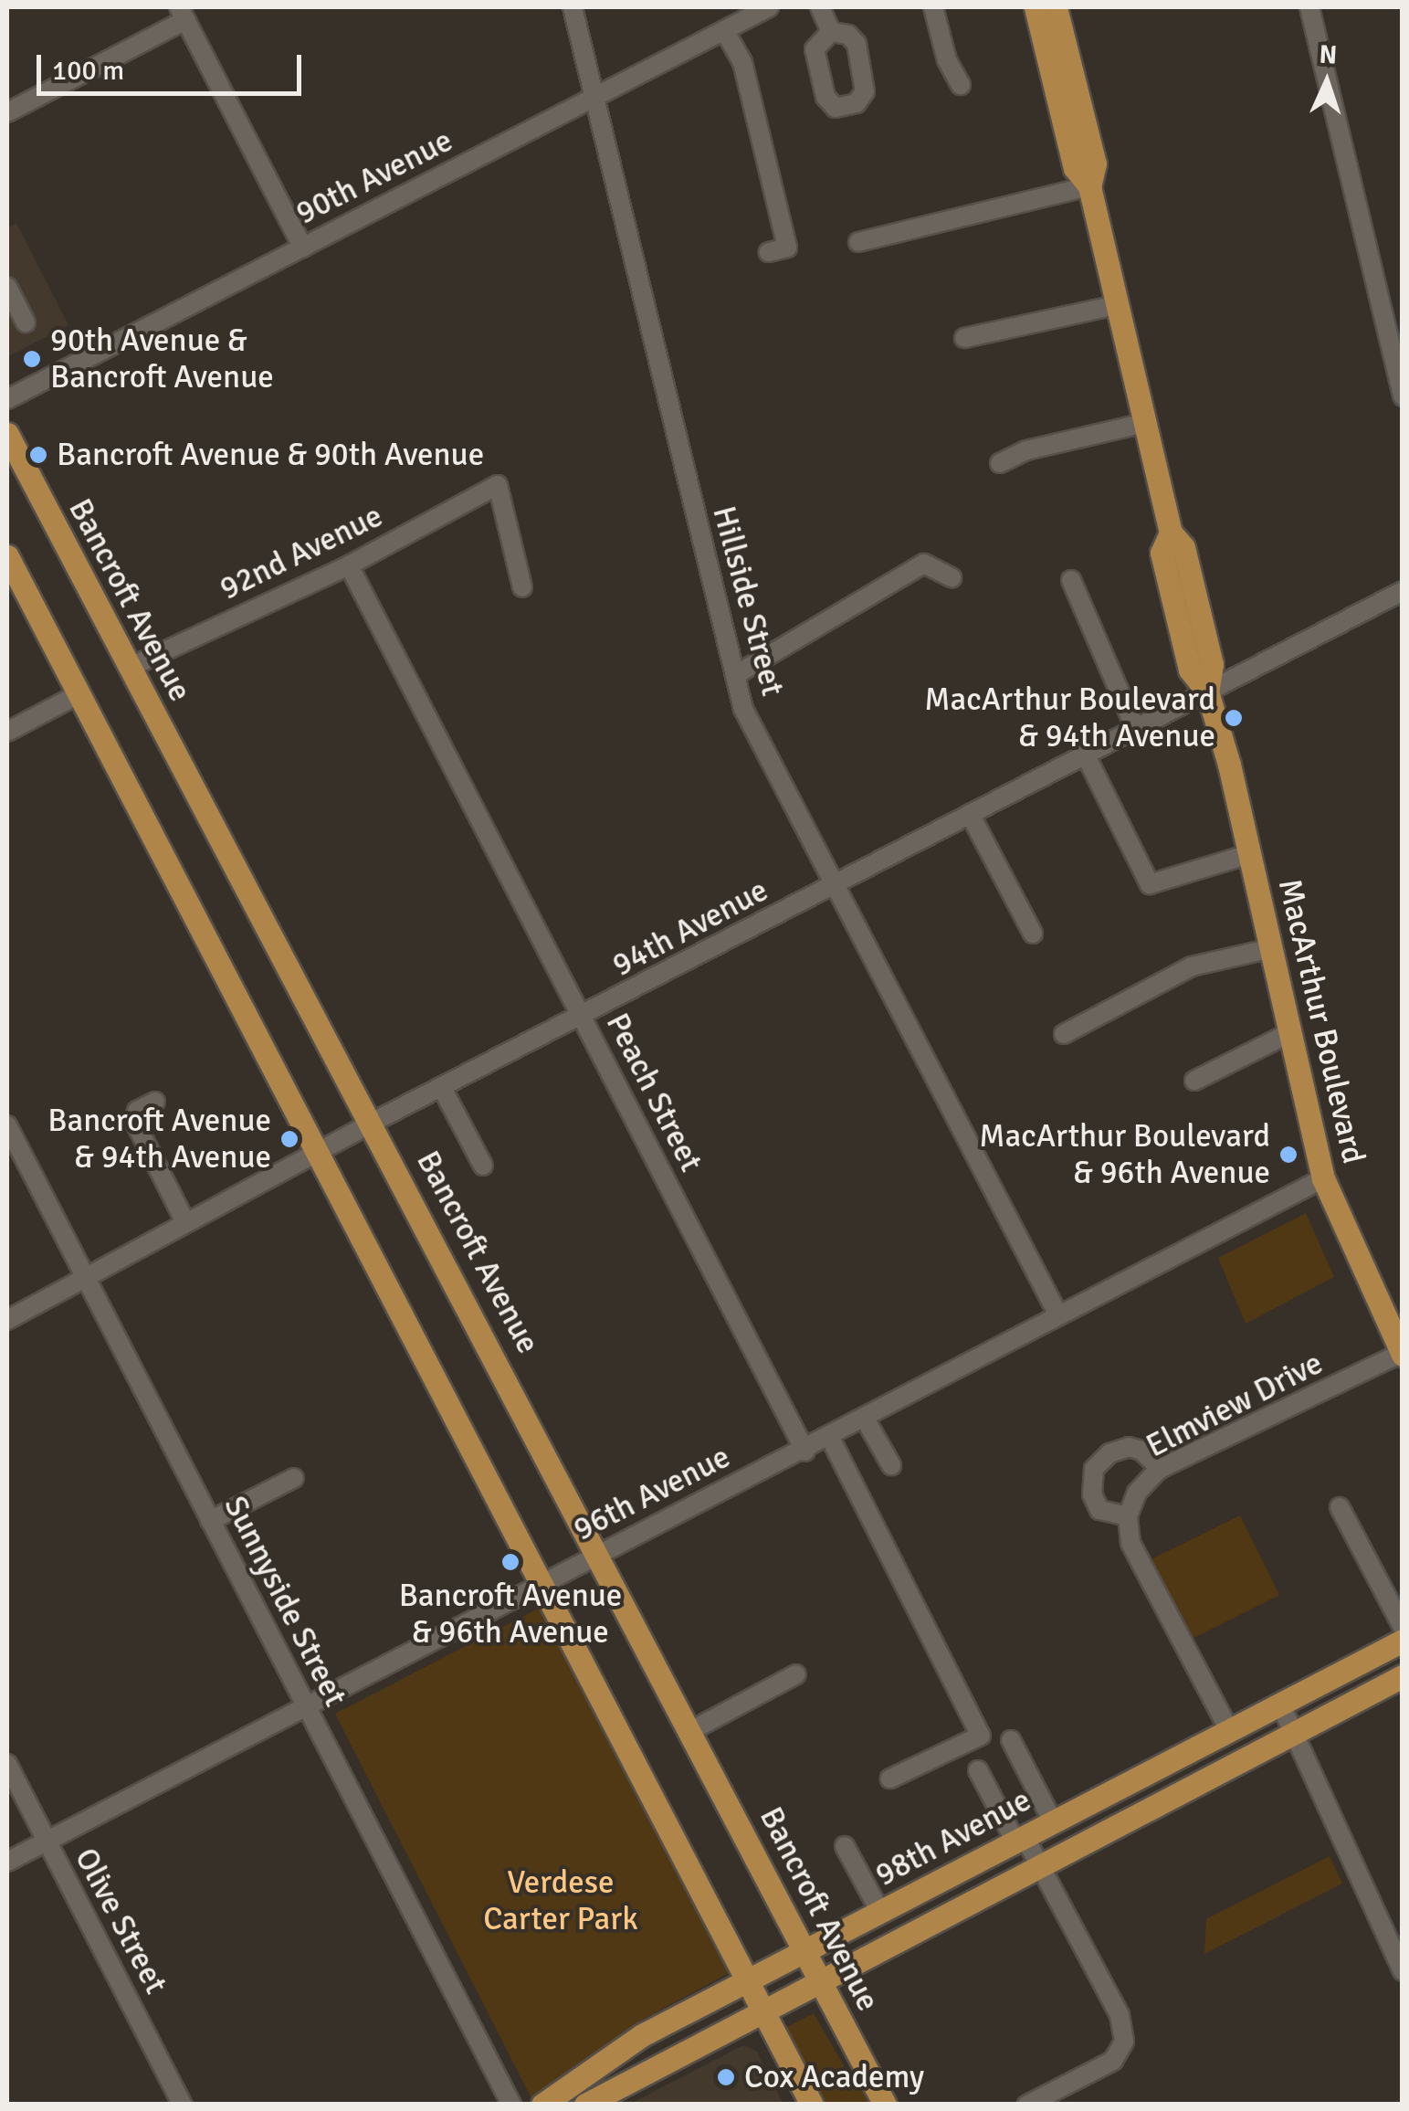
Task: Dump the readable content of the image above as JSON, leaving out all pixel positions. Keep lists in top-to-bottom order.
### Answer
{
  "streets": {
    "main road": ["Bancroft Avenue", "MacArthur Boulevard", "98th Avenue"],
    "street": [
      "90th Avenue",
      "92nd Avenue",
      "Hillside Street",
      "94th Avenue",
      "Peach Street",
      "Elmview Drive",
      "96th Avenue",
      "Sunnyside Street",
      "Olive Street"
    ]
  },
  "crossings": [
    ["90th Avenue", "Hillside Street"],
    ["92nd Avenue", "Bancroft Avenue"],
    ["92nd Avenue", "Peach Street"],
    ["Bancroft Avenue", "94th Avenue"],
    ["Bancroft Avenue", "96th Avenue"],
    ["Bancroft Avenue", "98th Avenue"],
    ["Hillside Street", "94th Avenue"],
    ["Hillside Street", "96th Avenue"],
    ["94th Avenue", "MacArthur Boulevard"],
    ["94th Avenue", "Peach Street"],
    ["94th Avenue", "Sunnyside Street"],
    ["MacArthur Boulevard", "Elmview Drive"],
    ["MacArthur Boulevard", "96th Avenue"],
    ["Peach Street", "96th Avenue"],
    ["96th Avenue", "Sunnyside Street"],
    ["96th Avenue", "Olive Street"]
  ],
  "parks": ["Verdese Carter Park"],
  "places": [
    "90th Avenue & Bancroft Avenue",
    "Bancroft Avenue & 90th Avenue",
    "MacArthur Boulevard & 94th Avenue",
    "Bancroft Avenue & 94th Avenue",
    "MacArthur Boulevard & 96th Avenue",
    "Bancroft Avenue & 96th Avenue",
    "Cox Academy"
  ],
  "scale_bar": "100 m",
  "north": "top"
}
